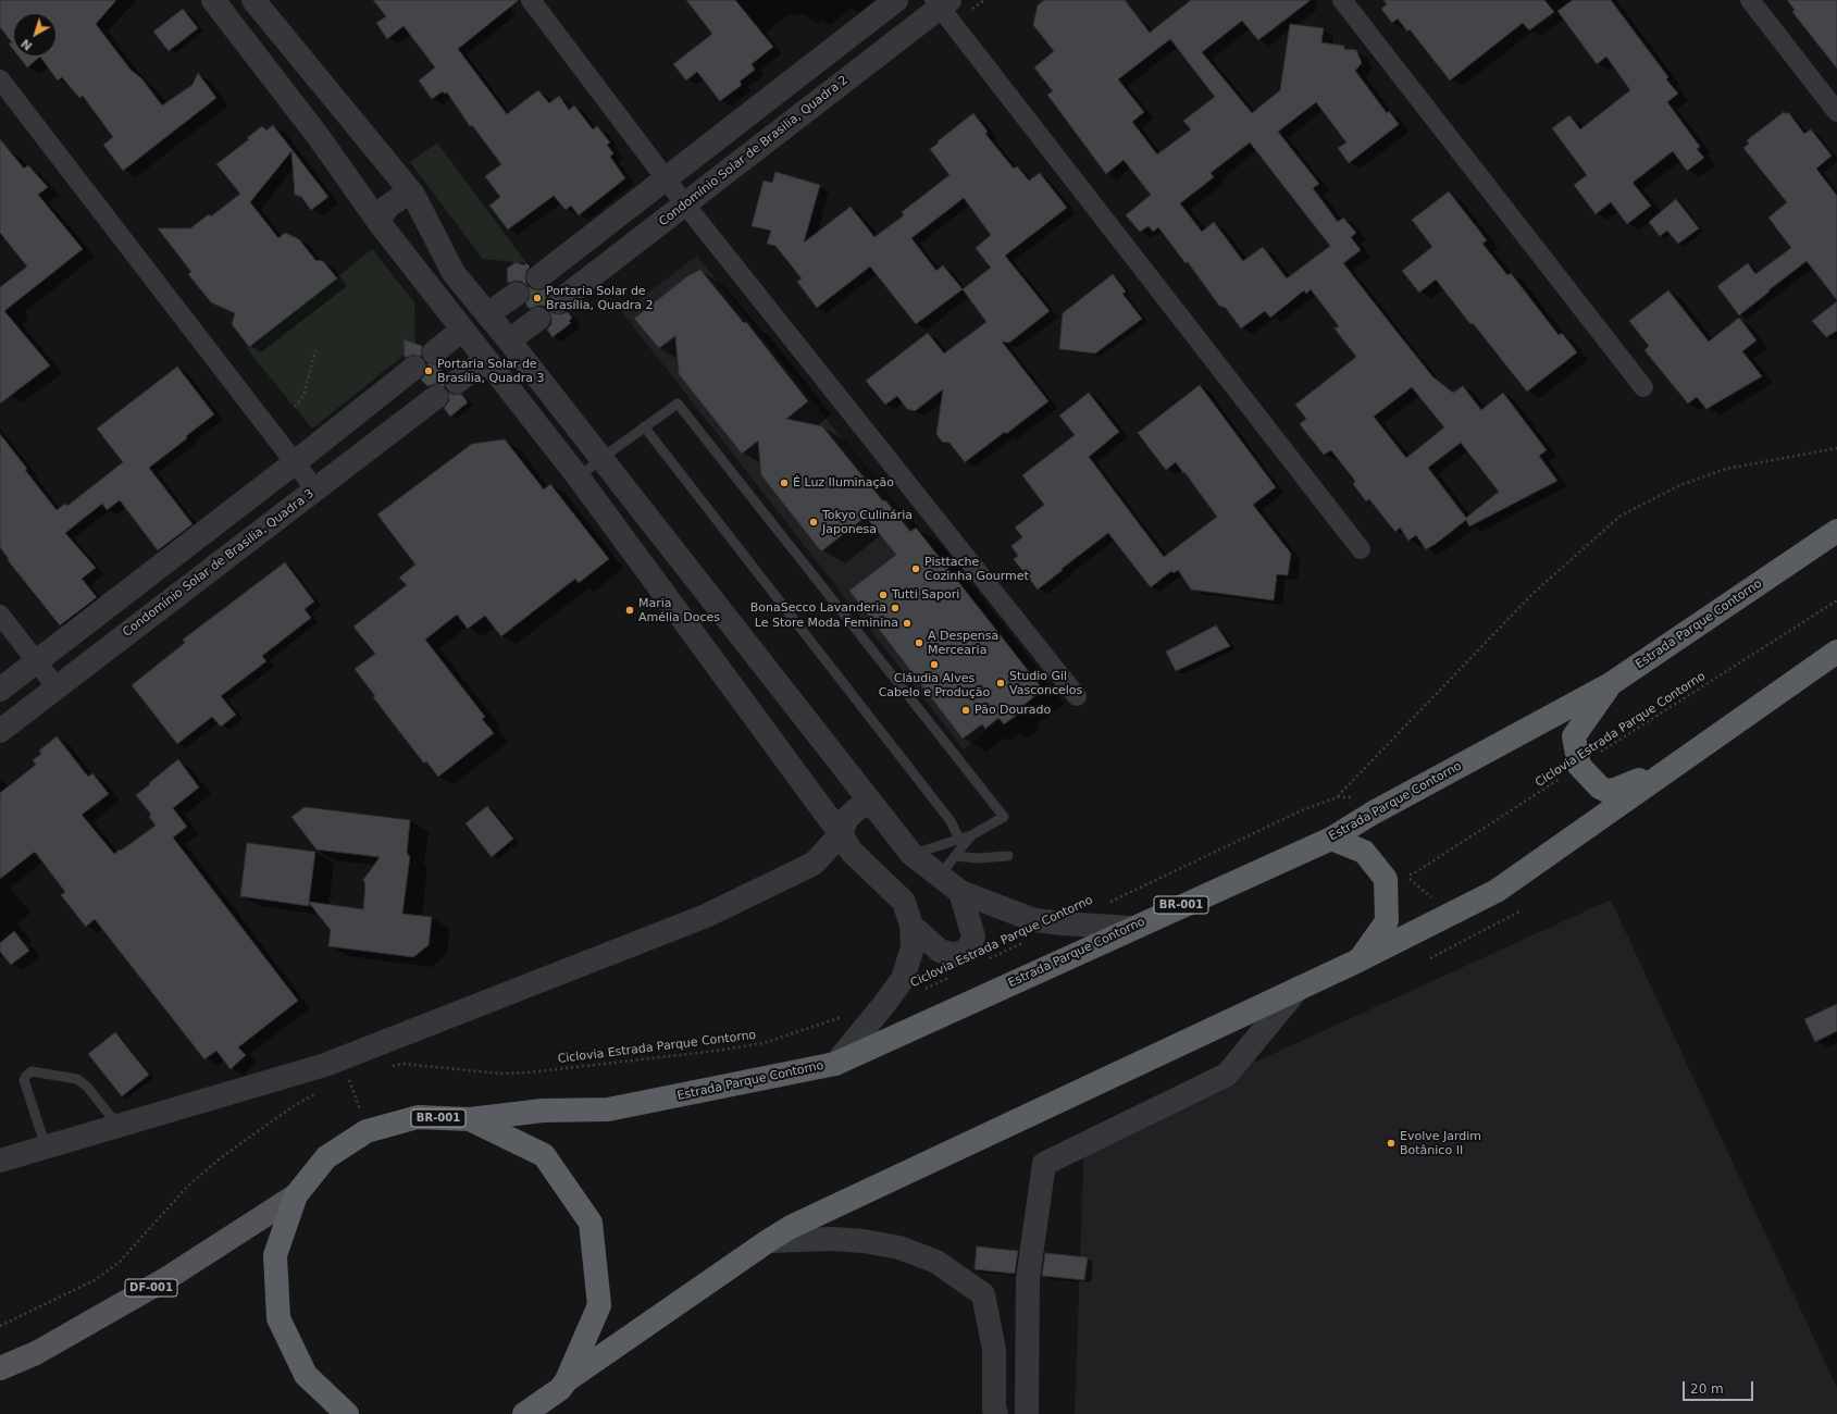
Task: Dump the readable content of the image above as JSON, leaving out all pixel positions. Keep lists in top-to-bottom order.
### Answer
{
  "streets": {
    "highway": ["Estrada Parque Contorno", "BR-001"],
    "main road": ["DF-001"],
    "street": ["Condomínio Solar de Brasilia, Quadra 2", "Condomínio Solar de Brasilia, Quadra 3"],
    "path": ["Ciclovia Estrada Parque Contorno"]
  },
  "crossings": [
    ["Estrada Parque Contorno", "BR-001"],
    ["BR-001", "DF-001"]
  ],
  "places": [
    "Portaria Solar de Brasília, Quadra 2",
    "Portaria Solar de Brasília, Quadra 3",
    "É Luz Iluminação",
    "Tokyo Culinária Japonesa",
    "Pisttache Cozinha Gourmet",
    "Tutti Sapori",
    "BonaSecco Lavanderia",
    "Maria Amélia Doces",
    "Le Store Moda Feminina",
    "A Despensa Mercearia",
    "Cláudia Alves Cabelo e Produção",
    "Studio Gil Vasconcelos",
    "Pão Dourado",
    "Evolve Jardim Botânico II"
  ],
  "scale_bar": "20 m",
  "north": "bottom left"
}
